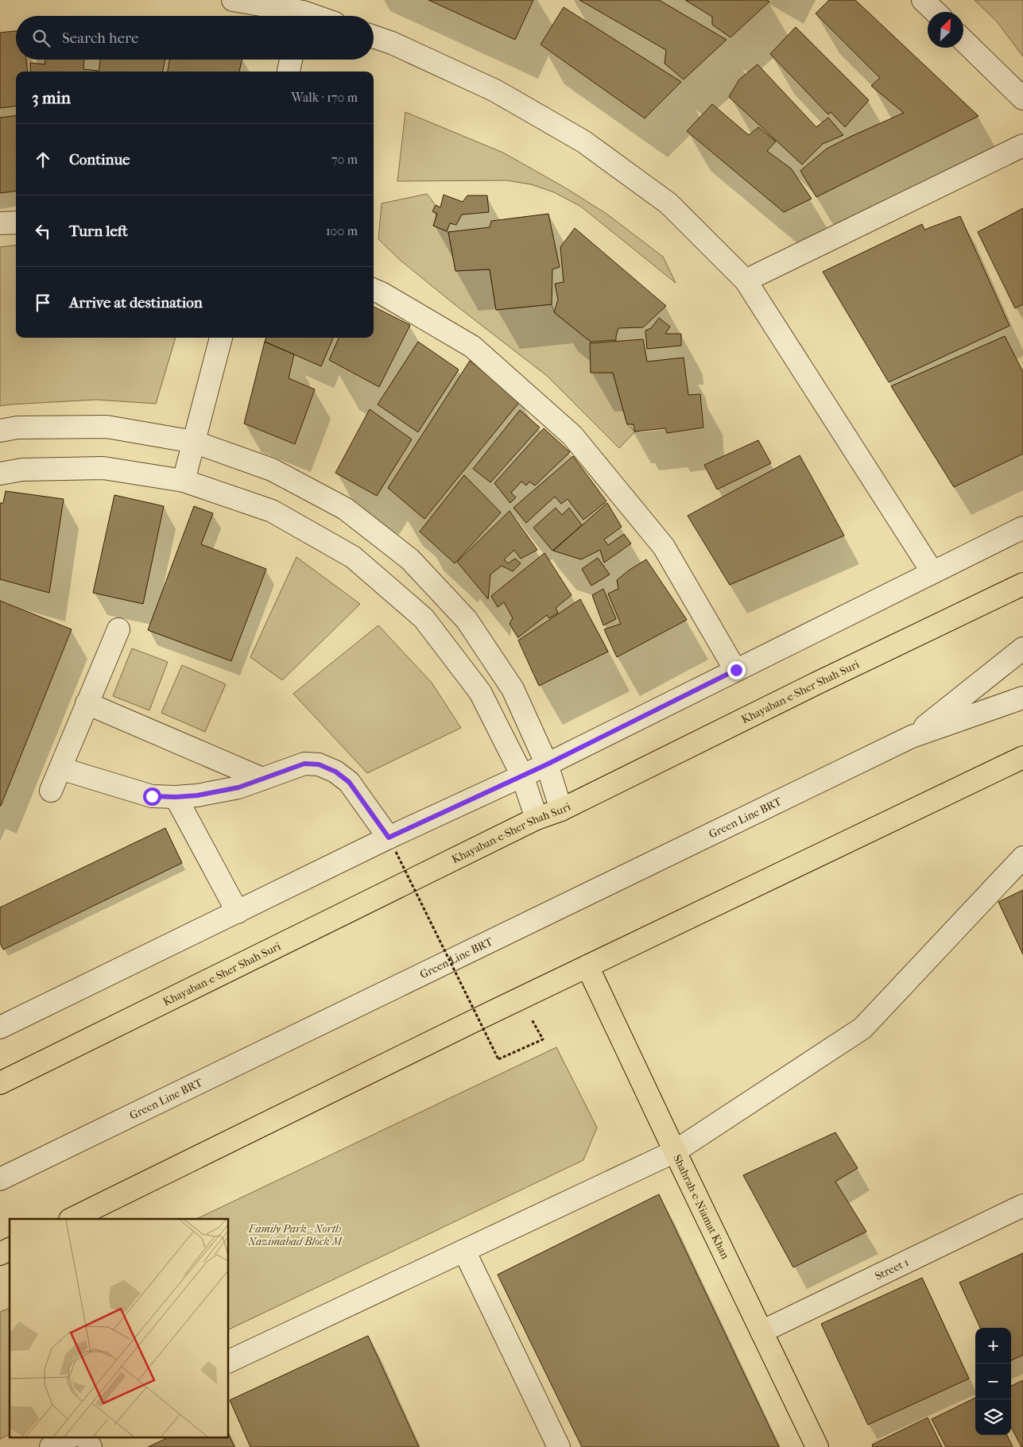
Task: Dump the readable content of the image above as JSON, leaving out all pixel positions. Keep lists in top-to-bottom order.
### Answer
{
  "streets": {
    "main road": ["Khayaban-e-Sher Shah Suri", "Shahrah-e-Niamat Khan"],
    "street": ["Green Line BRT", "Street 1"]
  },
  "crossings": [
    ["Shahrah-e-Niamat Khan", "Street 1"]
  ],
  "parks": ["Family Park - North Nazimabad Block M"],
  "north": "top right",
  "page": {
    "search": "Search here",
    "heading": ["3 min", "Walk · 170 m"],
    "list": [
      ["Continue", "70 m"],
      ["Turn left", "100 m"],
      "Arrive at destination"
    ],
    "map_buttons": ["+", "−"]
  }
}
